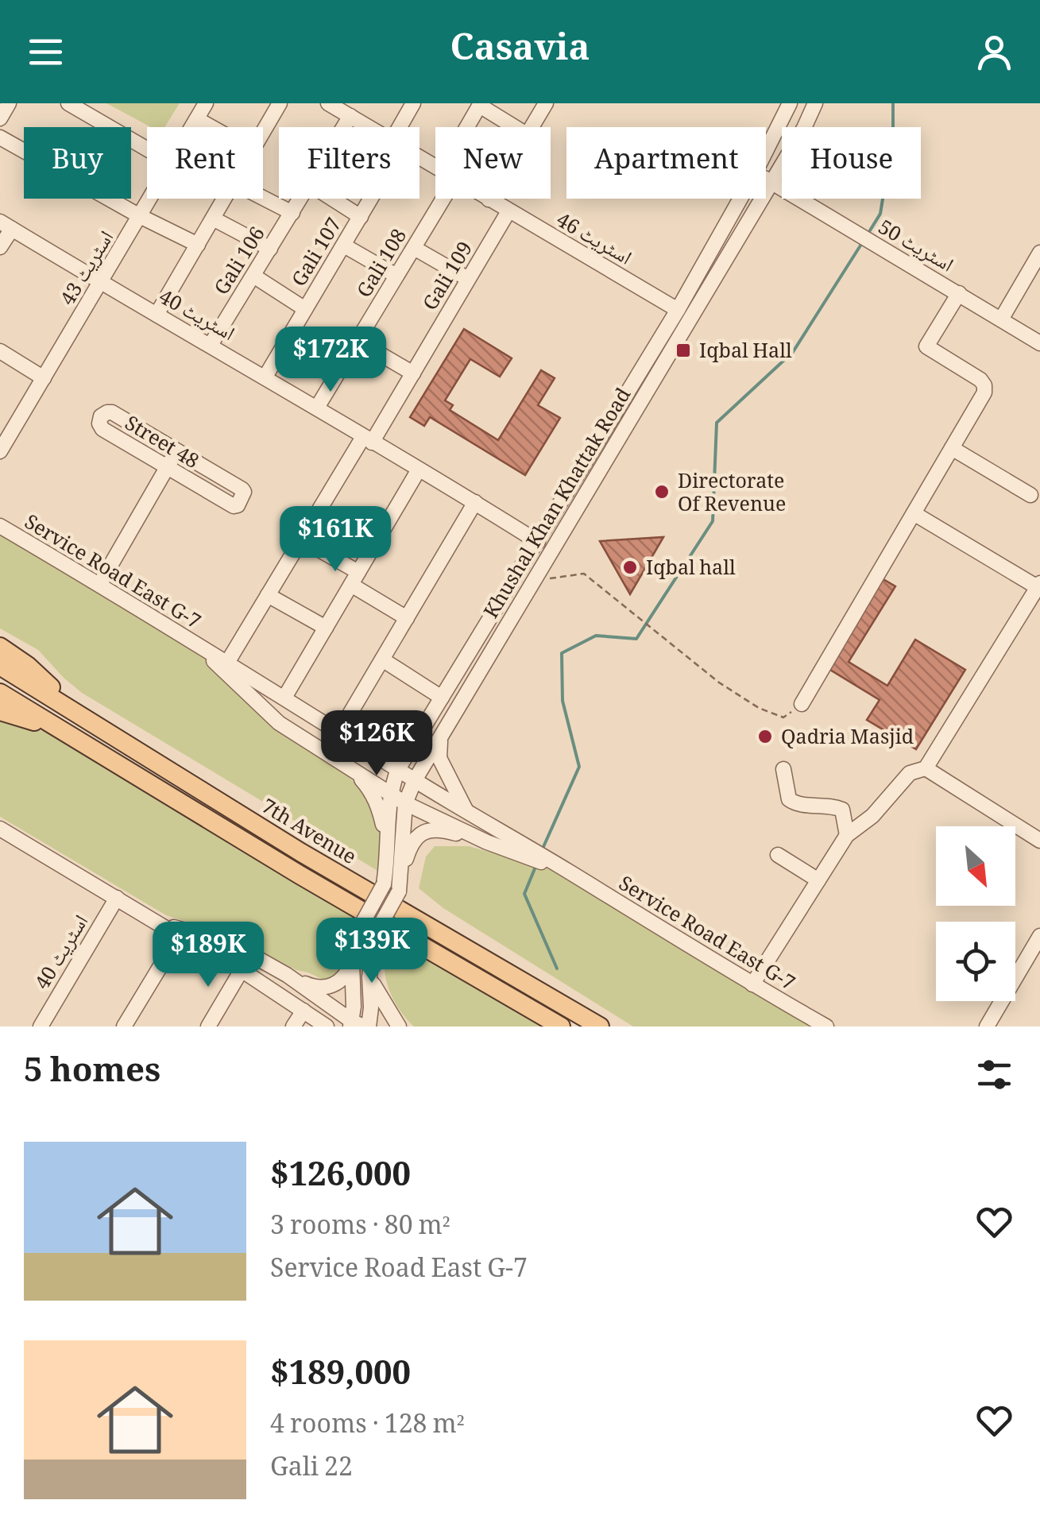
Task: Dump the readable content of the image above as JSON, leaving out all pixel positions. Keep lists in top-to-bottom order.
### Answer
{
  "streets": {
    "main road": ["7th Avenue"],
    "street": [
      "اسٹریٹ 46",
      "اسٹریٹ 50",
      "Gali 107",
      "Gali 106",
      "Gali 108",
      "اسٹریٹ 43",
      "Gali 109",
      "اسٹریٹ 40",
      "Street 48",
      "Khushal Khan Khattak Road",
      "Service Road East G-7"
    ]
  },
  "crossings": [
    ["اسٹریٹ 46", "Gali 106"],
    ["اسٹریٹ 46", "Gali 109"],
    ["اسٹریٹ 46", "Khushal Khan Khattak Road"],
    ["اسٹریٹ 50", "Khushal Khan Khattak Road"],
    ["Gali 107", "اسٹریٹ 40"],
    ["Gali 106", "اسٹریٹ 40"],
    ["Gali 108", "اسٹریٹ 40"],
    ["اسٹریٹ 43", "اسٹریٹ 40"],
    ["Gali 109", "اسٹریٹ 40"],
    ["Gali 109", "Service Road East G-7"],
    ["اسٹریٹ 40", "Khushal Khan Khattak Road"],
    ["Khushal Khan Khattak Road", "Service Road East G-7"]
  ],
  "places": {
    "transit": ["Iqbal Hall"],
    "other": ["Directorate Of Revenue", "Iqbal hall", "Qadria Masjid"]
  },
  "north": "bottom right",
  "page": {
    "header": "Casavia",
    "chip": [
      "Buy",
      "Rent",
      "Filters",
      "New",
      "Apartment",
      "House"
    ],
    "price": [
      "$172K",
      "$161K",
      "$126K",
      "$139K",
      "$189K"
    ],
    "heading": "5 homes",
    "list": [
      {
        "name": "$126,000",
        "note": "3 rooms · 80 m² · Service Road East G-7"
      },
      {
        "name": "$189,000",
        "note": "4 rooms · 128 m² · Gali 22"
      }
    ]
  }
}
